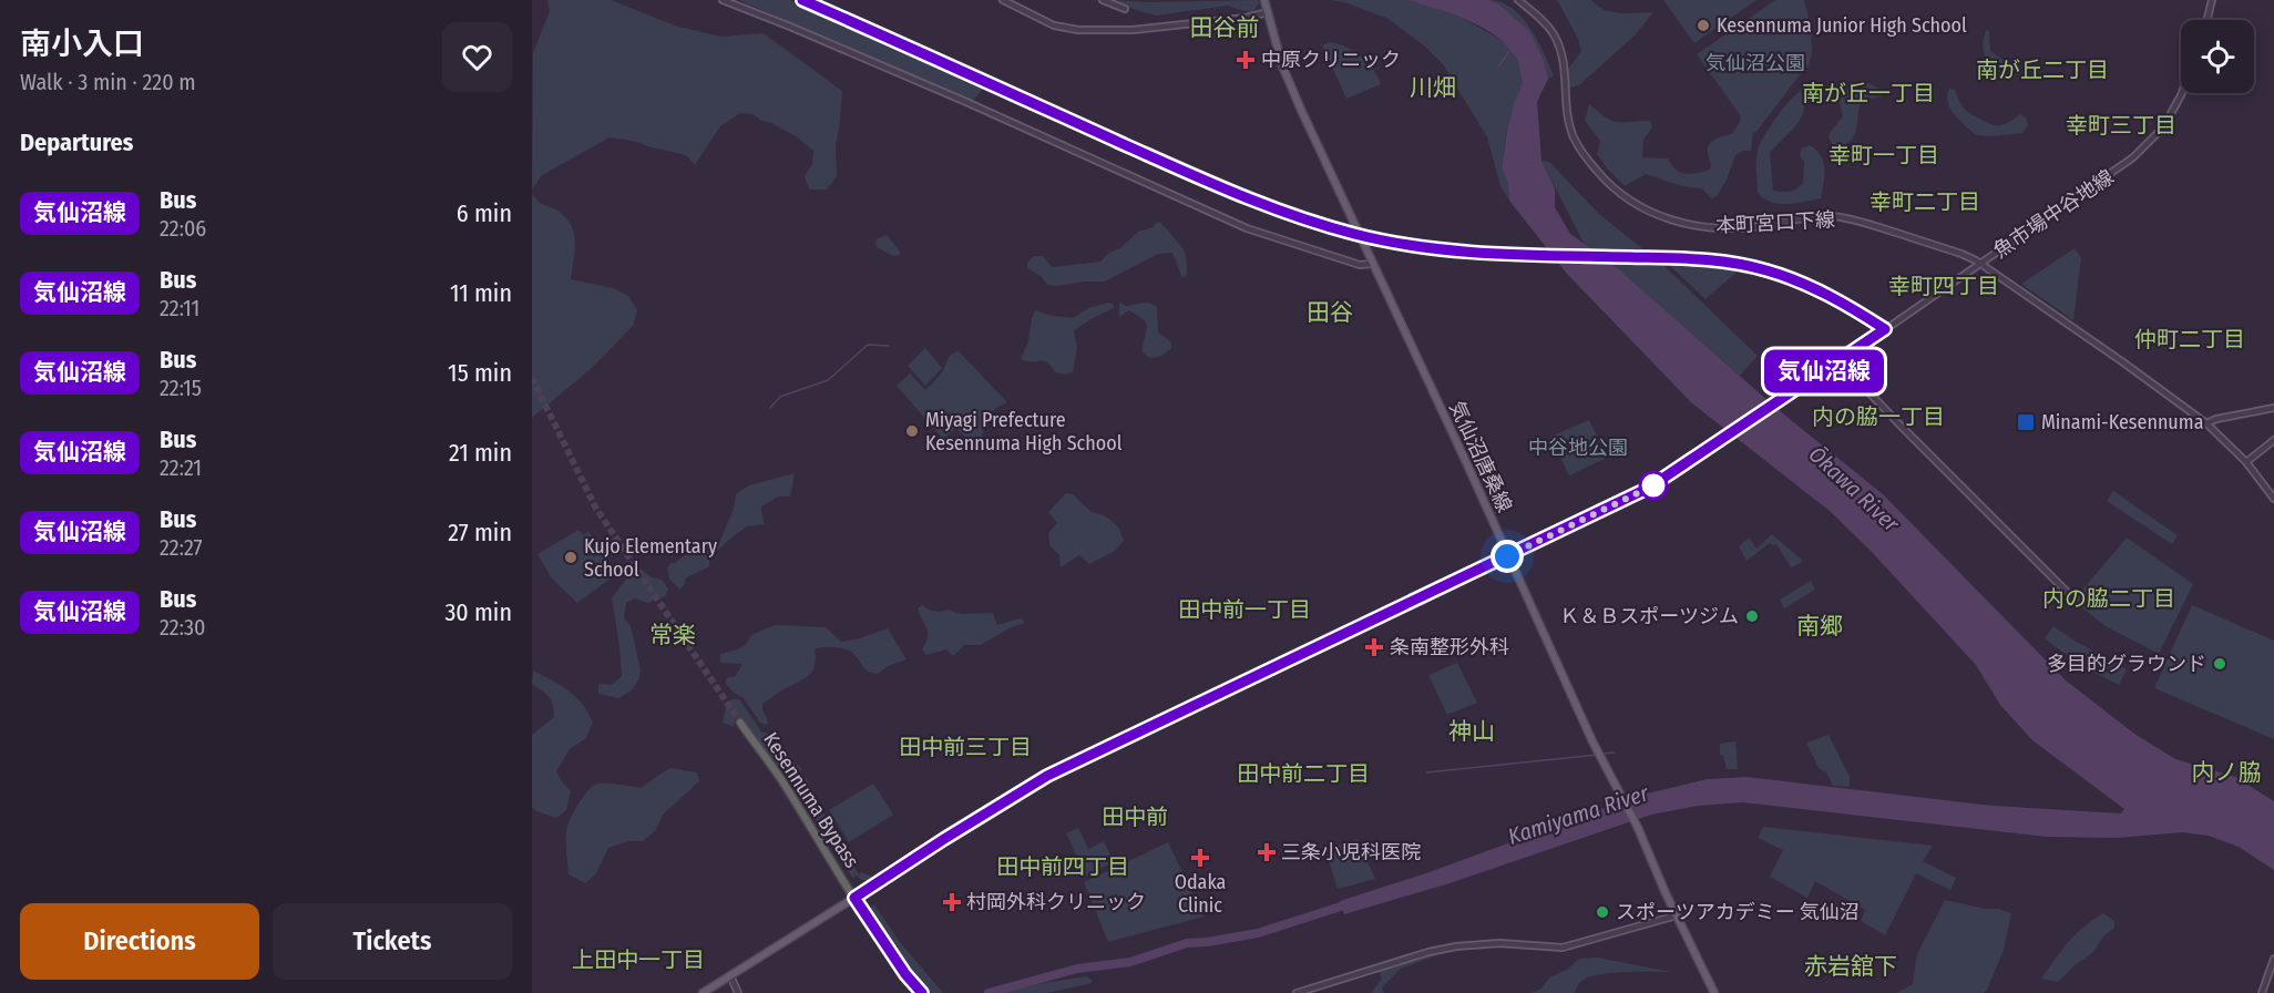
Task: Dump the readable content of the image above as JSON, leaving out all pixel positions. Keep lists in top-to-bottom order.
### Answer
{
  "streets": {
    "highway": ["Kesennuma Bypass"],
    "main road": ["気仙沼唐桑線"],
    "street": ["魚市場中谷地線", "本町宮口下線"]
  },
  "crossings": [
    ["魚市場中谷地線", "本町宮口下線"],
    ["魚市場中谷地線", "気仙沼唐桑線"]
  ],
  "districts": [
    "田谷前",
    "南が丘二丁目",
    "川畑",
    "南が丘一丁目",
    "幸町三丁目",
    "幸町一丁目",
    "幸町二丁目",
    "幸町四丁目",
    "田谷",
    "仲町二丁目",
    "内の脇一丁目",
    "内の脇二丁目",
    "田中前一丁目",
    "南郷",
    "常楽",
    "神山",
    "田中前三丁目",
    "内ノ脇",
    "田中前二丁目",
    "田中前",
    "田中前四丁目",
    "上田中一丁目",
    "赤岩舘下"
  ],
  "water": ["Ōkawa River", "Kamiyama River"],
  "parks": ["気仙沼公園", "中谷地公園"],
  "places": {
    "other": [
      "Kesennuma Junior High School",
      "Miyagi Prefecture Kesennuma High School",
      "Kujo Elementary School",
      "Ｋ＆Ｂスポーツジム",
      "多目的グラウンド",
      "スポーツアカデミー 気仙沼"
    ],
    "health": [
      "中原クリニック",
      "条南整形外科",
      "三条小児科医院",
      "Odaka Clinic",
      "村岡外科クリニック"
    ],
    "transit": ["Minami-Kesennuma"]
  },
  "lines": ["bus line 気仙沼線"],
  "page": {
    "heading": [
      ["南小入口", "Walk · 3 min · 220 m"],
      "Departures"
    ],
    "on_map": "気仙沼線",
    "list": [
      {
        "mark": "気仙沼線",
        "name": "Bus",
        "note": "22:06",
        "value": "6 min"
      },
      {
        "mark": "気仙沼線",
        "name": "Bus",
        "note": "22:11",
        "value": "11 min"
      },
      {
        "mark": "気仙沼線",
        "name": "Bus",
        "note": "22:15",
        "value": "15 min"
      },
      {
        "mark": "気仙沼線",
        "name": "Bus",
        "note": "22:21",
        "value": "21 min"
      },
      {
        "mark": "気仙沼線",
        "name": "Bus",
        "note": "22:27",
        "value": "27 min"
      },
      {
        "mark": "気仙沼線",
        "name": "Bus",
        "note": "22:30",
        "value": "30 min"
      }
    ],
    "buttons": ["Directions", "Tickets"]
  }
}
